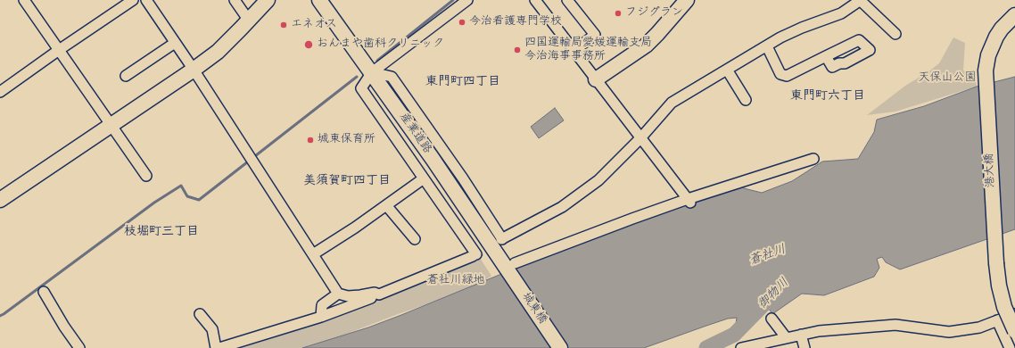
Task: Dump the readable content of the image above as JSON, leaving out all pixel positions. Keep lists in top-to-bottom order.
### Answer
{
  "streets": {
    "street": ["産業道路", "港大橋", "城東橋"]
  },
  "crossings": [
    ["産業道路", "城東橋"]
  ],
  "districts": [
    "東門町四丁目",
    "東門町六丁目",
    "美須賀町四丁目",
    "枝堀町三丁目"
  ],
  "water": ["蒼社川", "御物川"],
  "parks": ["天保山公園", "蒼社川緑地"],
  "places": [
    "フジグラン",
    "今治看護専門学校",
    "エネオス",
    "おんまや歯科クリニック",
    "四国運輸局愛媛運輸支局 今治海事事務所",
    "城東保育所"
  ]
}
